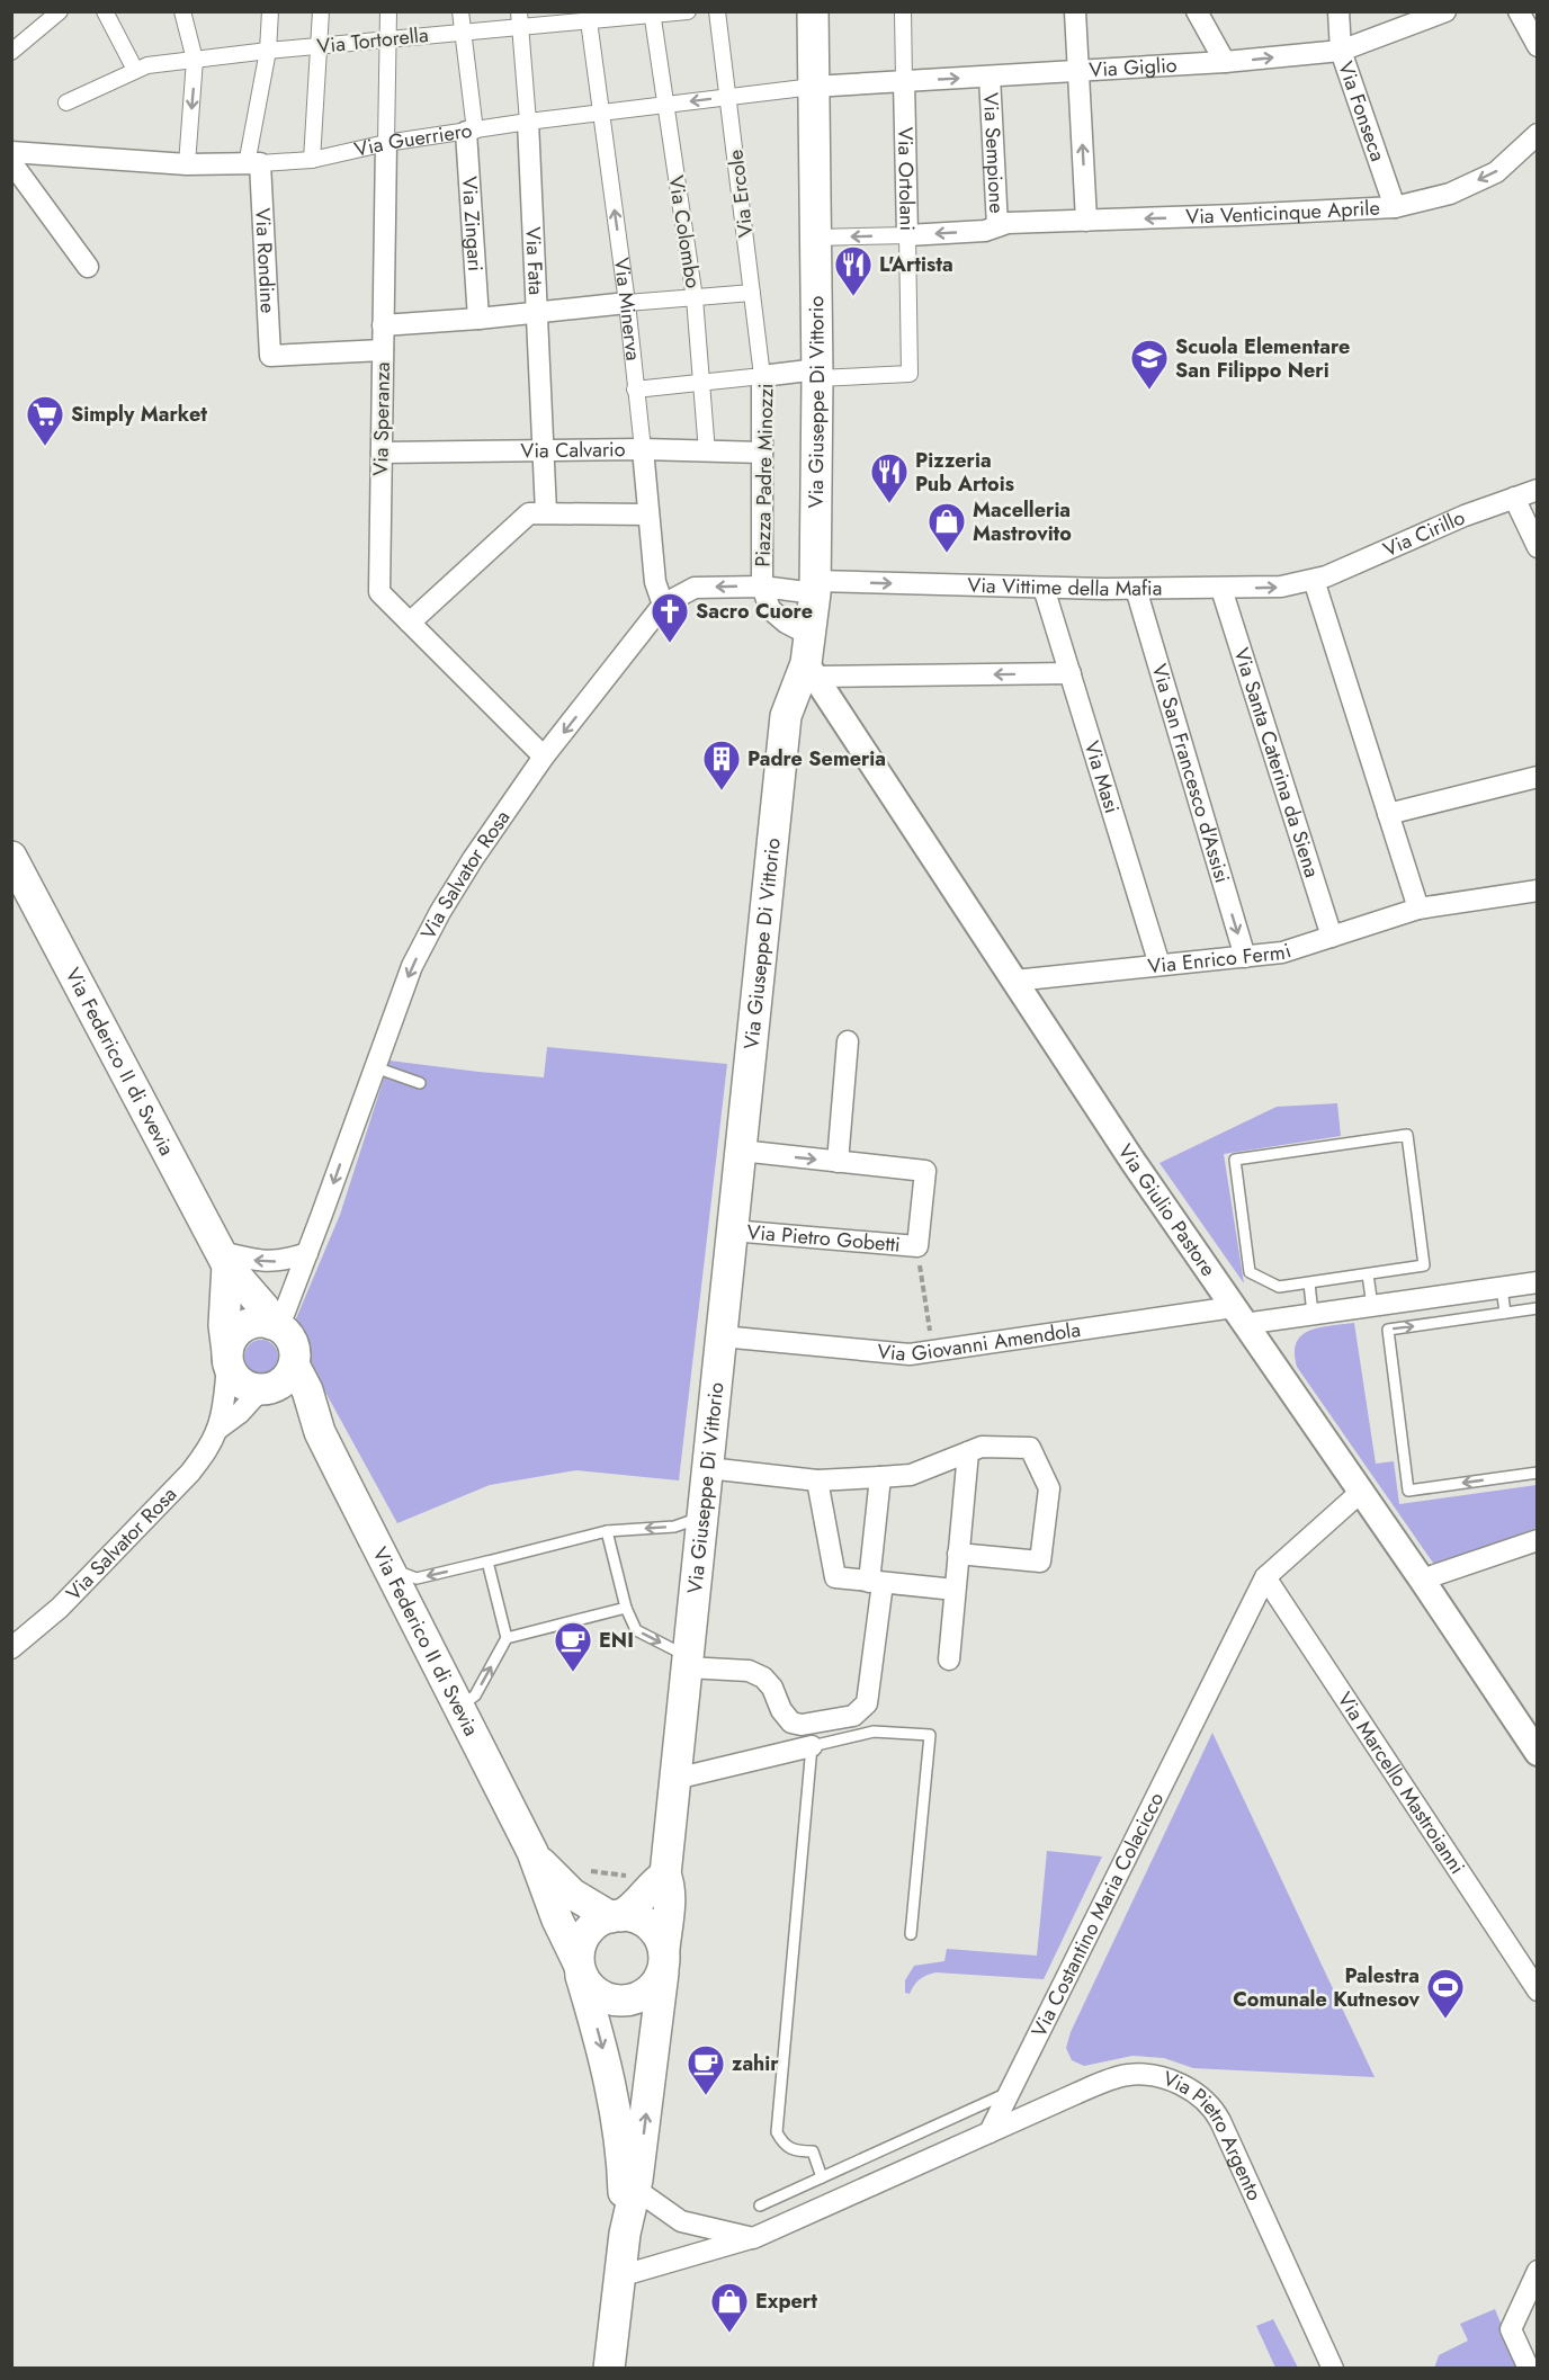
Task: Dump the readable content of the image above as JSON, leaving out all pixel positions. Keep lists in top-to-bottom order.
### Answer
{
  "streets": {
    "main road": ["Via Giuseppe Di Vittorio", "Via Federico II di Svevia"],
    "street": [
      "Via Tortorella",
      "Via Giglio",
      "Via Fonseca",
      "Via Guerriero",
      "Via Sempione",
      "Via Ortolani",
      "Via Ercole",
      "Via Venticinque Aprile",
      "Via Zingari",
      "Via Colombo",
      "Via Rondine",
      "Via Fata",
      "Via Minerva",
      "Via Speranza",
      "Via Calvario",
      "Piazza Padre Minozzi",
      "Via Cirillo",
      "Via Vittime della Mafia",
      "Via Santa Caterina da Siena",
      "Via San Francesco d'Assisi",
      "Via Masi",
      "Via Salvator Rosa",
      "Via Enrico Fermi",
      "Via Giulio Pastore",
      "Via Pietro Gobetti",
      "Via Giovanni Amendola",
      "Via Marcello Mastroianni",
      "Via Costantino Maria Colacicco",
      "Via Pietro Argento"
    ]
  },
  "crossings": [
    ["Via Tortorella", "Via Zingari"],
    ["Via Tortorella", "Via Colombo"],
    ["Via Tortorella", "Via Rondine"],
    ["Via Tortorella", "Via Fata"],
    ["Via Tortorella", "Via Minerva"],
    ["Via Tortorella", "Via Speranza"],
    ["Via Giglio", "Via Fonseca"],
    ["Via Giglio", "Via Guerriero"],
    ["Via Giglio", "Via Sempione"],
    ["Via Giglio", "Via Ortolani"],
    ["Via Giglio", "Via Giuseppe Di Vittorio"],
    ["Via Fonseca", "Via Venticinque Aprile"],
    ["Via Guerriero", "Via Ercole"],
    ["Via Guerriero", "Via Zingari"],
    ["Via Guerriero", "Via Colombo"],
    ["Via Guerriero", "Via Rondine"],
    ["Via Guerriero", "Via Fata"],
    ["Via Guerriero", "Via Minerva"],
    ["Via Guerriero", "Via Giuseppe Di Vittorio"],
    ["Via Guerriero", "Via Speranza"],
    ["Via Sempione", "Via Venticinque Aprile"],
    ["Via Ortolani", "Via Venticinque Aprile"],
    ["Via Ortolani", "Via Giuseppe Di Vittorio"],
    ["Via Ortolani", "Piazza Padre Minozzi"],
    ["Via Ercole", "Piazza Padre Minozzi"],
    ["Via Colombo", "Via Calvario"],
    ["Via Rondine", "Via Speranza"],
    ["Via Fata", "Via Calvario"],
    ["Via Minerva", "Via Calvario"],
    ["Via Minerva", "Via Salvator Rosa"],
    ["Via Giuseppe Di Vittorio", "Piazza Padre Minozzi"],
    ["Via Giuseppe Di Vittorio", "Via Vittime della Mafia"],
    ["Via Giuseppe Di Vittorio", "Via Salvator Rosa"],
    ["Via Giuseppe Di Vittorio", "Via Federico II di Svevia"],
    ["Via Giuseppe Di Vittorio", "Via Giulio Pastore"],
    ["Via Giuseppe Di Vittorio", "Via Pietro Gobetti"],
    ["Via Giuseppe Di Vittorio", "Via Giovanni Amendola"],
    ["Via Speranza", "Via Calvario"],
    ["Via Speranza", "Via Salvator Rosa"],
    ["Via Calvario", "Piazza Padre Minozzi"],
    ["Piazza Padre Minozzi", "Via Salvator Rosa"],
    ["Via Cirillo", "Via Vittime della Mafia"],
    ["Via Vittime della Mafia", "Via Santa Caterina da Siena"],
    ["Via Vittime della Mafia", "Via San Francesco d'Assisi"],
    ["Via Vittime della Mafia", "Via Masi"],
    ["Via Vittime della Mafia", "Via Salvator Rosa"],
    ["Via Santa Caterina da Siena", "Via Enrico Fermi"],
    ["Via San Francesco d'Assisi", "Via Enrico Fermi"],
    ["Via Masi", "Via Enrico Fermi"],
    ["Via Salvator Rosa", "Via Federico II di Svevia"],
    ["Via Enrico Fermi", "Via Giulio Pastore"],
    ["Via Giulio Pastore", "Via Giovanni Amendola"],
    ["Via Giulio Pastore", "Via Costantino Maria Colacicco"],
    ["Via Marcello Mastroianni", "Via Costantino Maria Colacicco"],
    ["Via Costantino Maria Colacicco", "Via Pietro Argento"]
  ],
  "one_way": ["Via Venticinque Aprile", "Via Salvator Rosa"],
  "places": {
    "restaurant": ["L'Artista", "Pizzeria Pub Artois"],
    "school or university": ["Scuola Elementare San Filippo Neri"],
    "supermarket": ["Simply Market"],
    "shop": ["Macelleria Mastrovito", "Expert"],
    "church": ["Sacro Cuore"],
    "building": ["Padre Semeria"],
    "cafe": ["ENI", "zahir"],
    "sports": ["Palestra Comunale Kutnesov"]
  }
}
